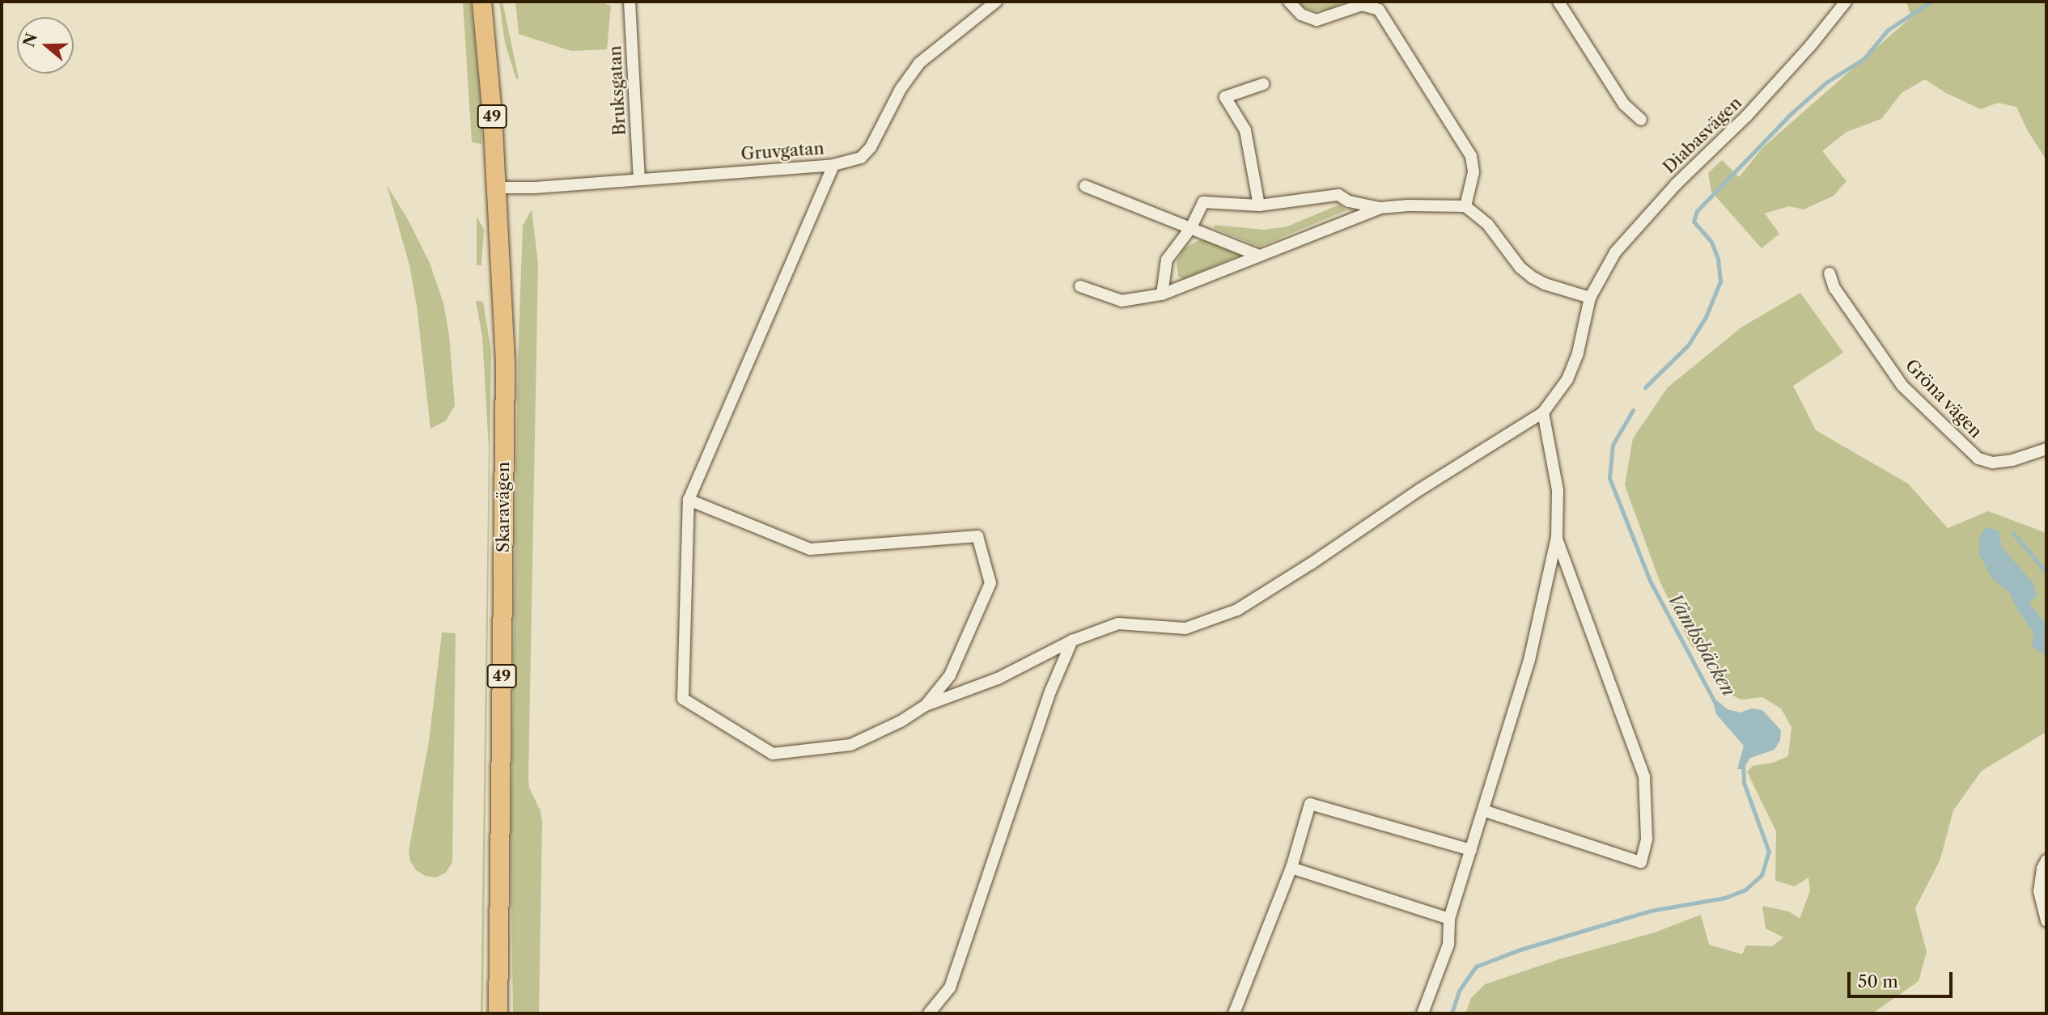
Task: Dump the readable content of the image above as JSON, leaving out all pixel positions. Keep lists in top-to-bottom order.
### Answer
{
  "streets": {
    "main road": ["49", "Skaravägen"],
    "street": [
      "Bruksgatan",
      "Diabasvägen",
      "Gruvgatan",
      "Gröna vägen"
    ]
  },
  "crossings": [
    ["Bruksgatan", "Gruvgatan"],
    ["Gruvgatan", "Skaravägen"]
  ],
  "water": ["Våmbsbäcken"],
  "scale_bar": "50 m",
  "north": "left"
}
